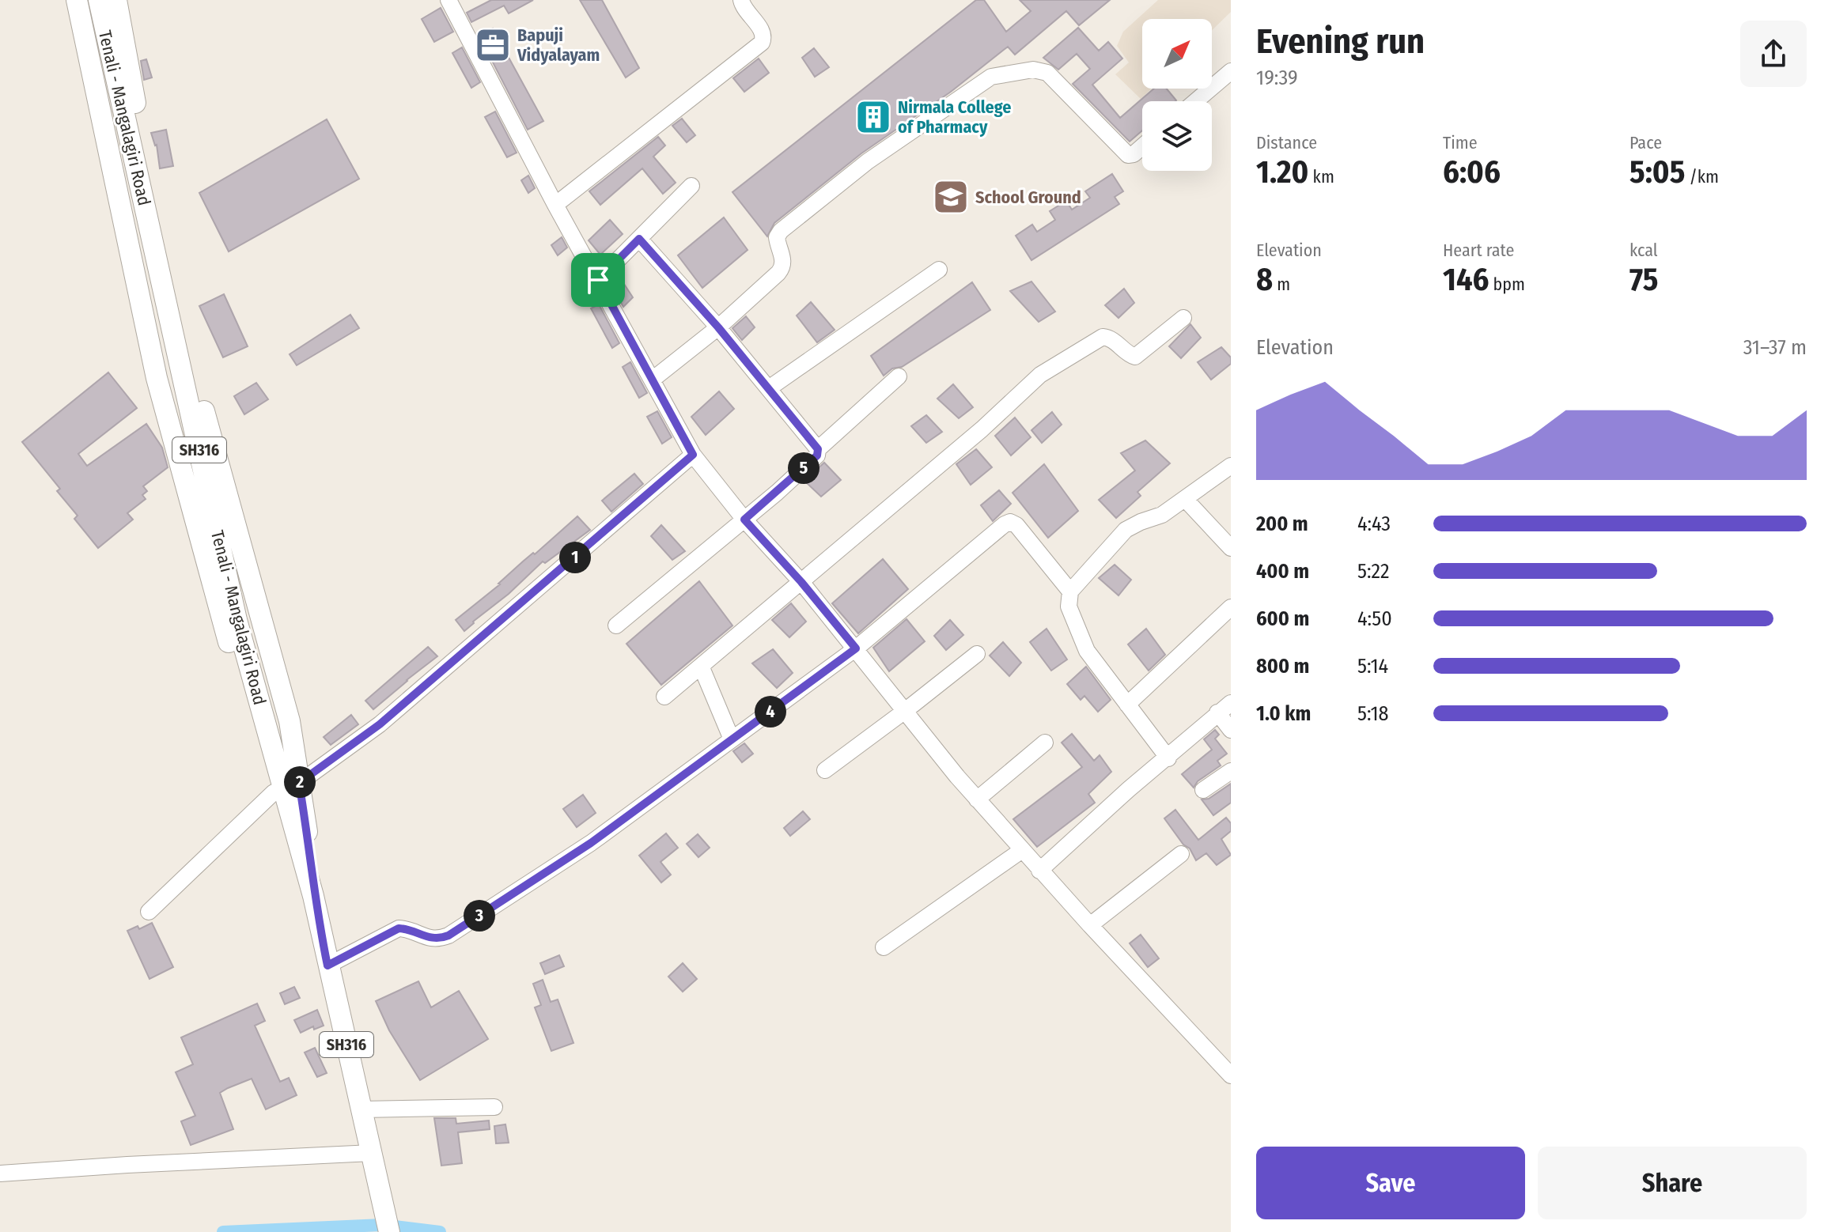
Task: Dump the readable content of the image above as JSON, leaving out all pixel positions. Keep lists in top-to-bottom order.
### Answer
{
  "streets": {
    "main road": ["Tenali - Mangalagiri Road", "SH316"]
  },
  "places": {
    "office": ["Bapuji Vidyalayam"],
    "building": ["Nirmala College of Pharmacy"],
    "school or university": ["School Ground"]
  },
  "north": "top right",
  "page": {
    "heading": ["Evening run", "19:39"],
    "stats": [
      ["Distance", "1.20 km"],
      ["Time", "6:06"],
      ["Pace", "5:05 /km"],
      ["Elevation", "8 m"],
      ["Heart rate", "146 bpm"],
      ["kcal", "75"]
    ],
    "chart": ["Elevation", "31–37 m"],
    "pins": [
      "5",
      "1",
      "4",
      "2",
      "3"
    ],
    "list": [
      {
        "name": "200 m",
        "note": "4:43"
      },
      {
        "name": "400 m",
        "note": "5:22"
      },
      {
        "name": "600 m",
        "note": "4:50"
      },
      {
        "name": "800 m",
        "note": "5:14"
      },
      {
        "name": "1.0 km",
        "note": "5:18"
      }
    ],
    "buttons": ["Save", "Share"]
  }
}
